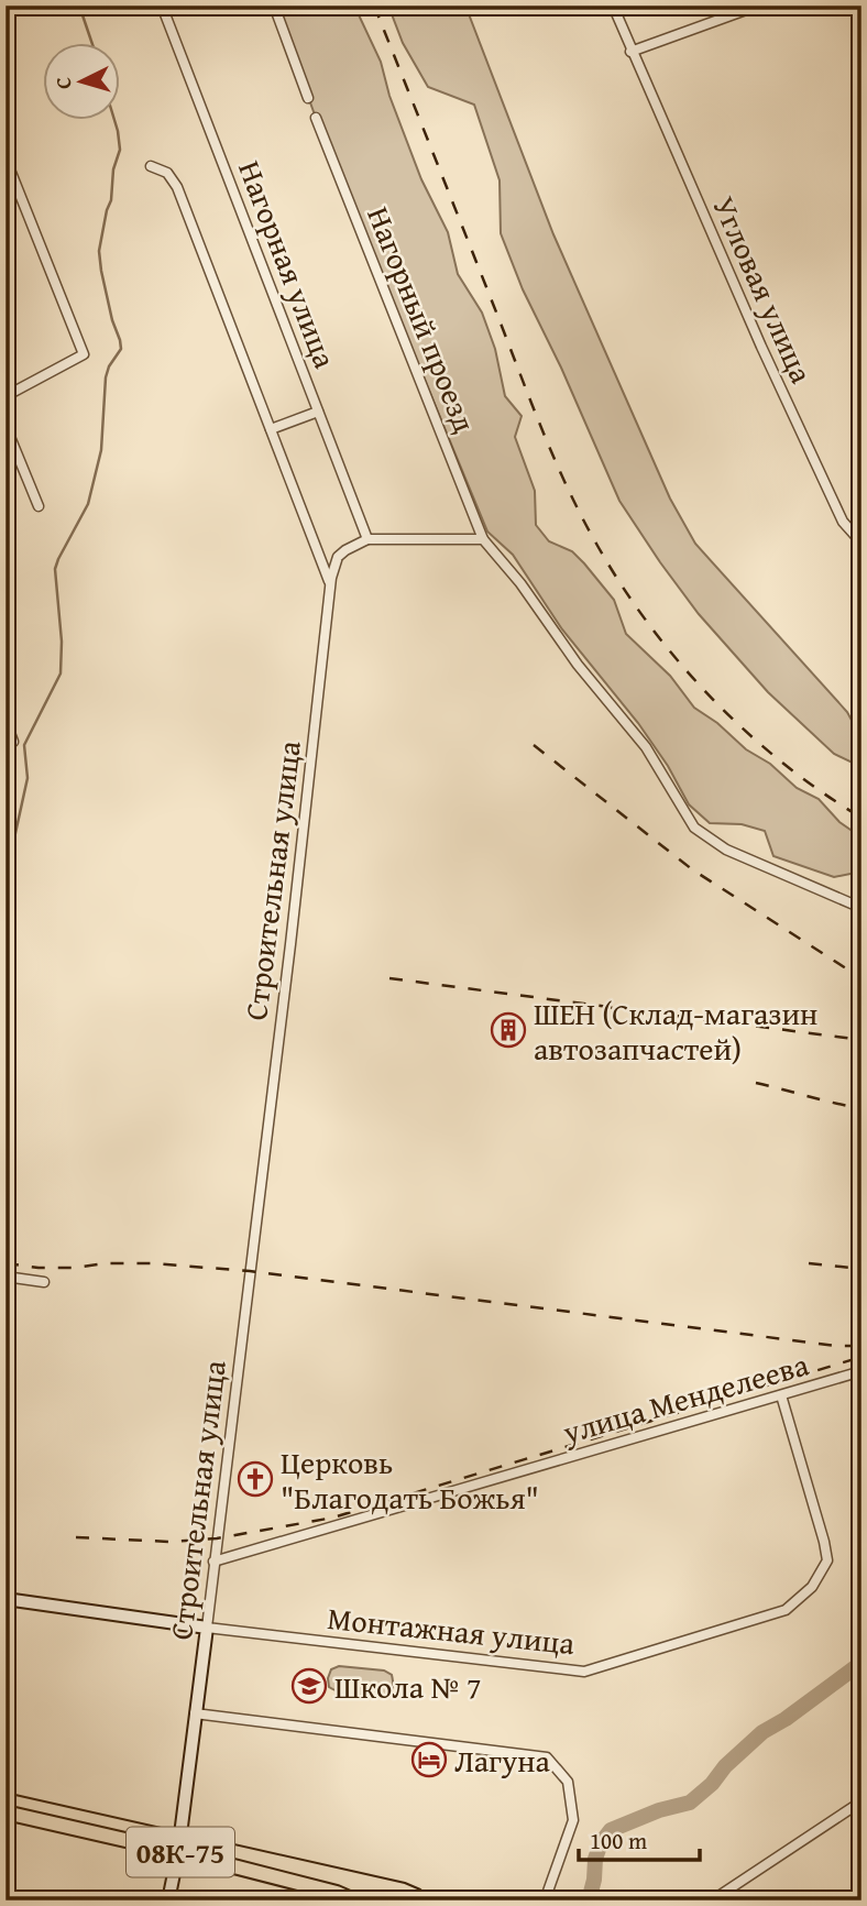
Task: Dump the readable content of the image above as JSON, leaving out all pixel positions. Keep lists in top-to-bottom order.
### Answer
{
  "streets": {
    "main road": ["08К-75"],
    "street": [
      "Нагорная улица",
      "Угловая улица",
      "Нагорный проезд",
      "Строительная улица",
      "улица Менделеева",
      "Монтажная улица"
    ]
  },
  "crossings": [
    ["Нагорная улица", "Строительная улица"],
    ["Строительная улица", "улица Менделеева"],
    ["Строительная улица", "Монтажная улица"],
    ["Строительная улица", "08К-75"],
    ["улица Менделеева", "Монтажная улица"]
  ],
  "places": {
    "building": ["ШЕН (Склад-магазин автозапчастей)"],
    "church": ["Церковь \"Благодать Божья\""],
    "school or university": ["Школа № 7"],
    "hotel": ["Лагуна"]
  },
  "scale_bar": "100 m",
  "north": "left"
}
